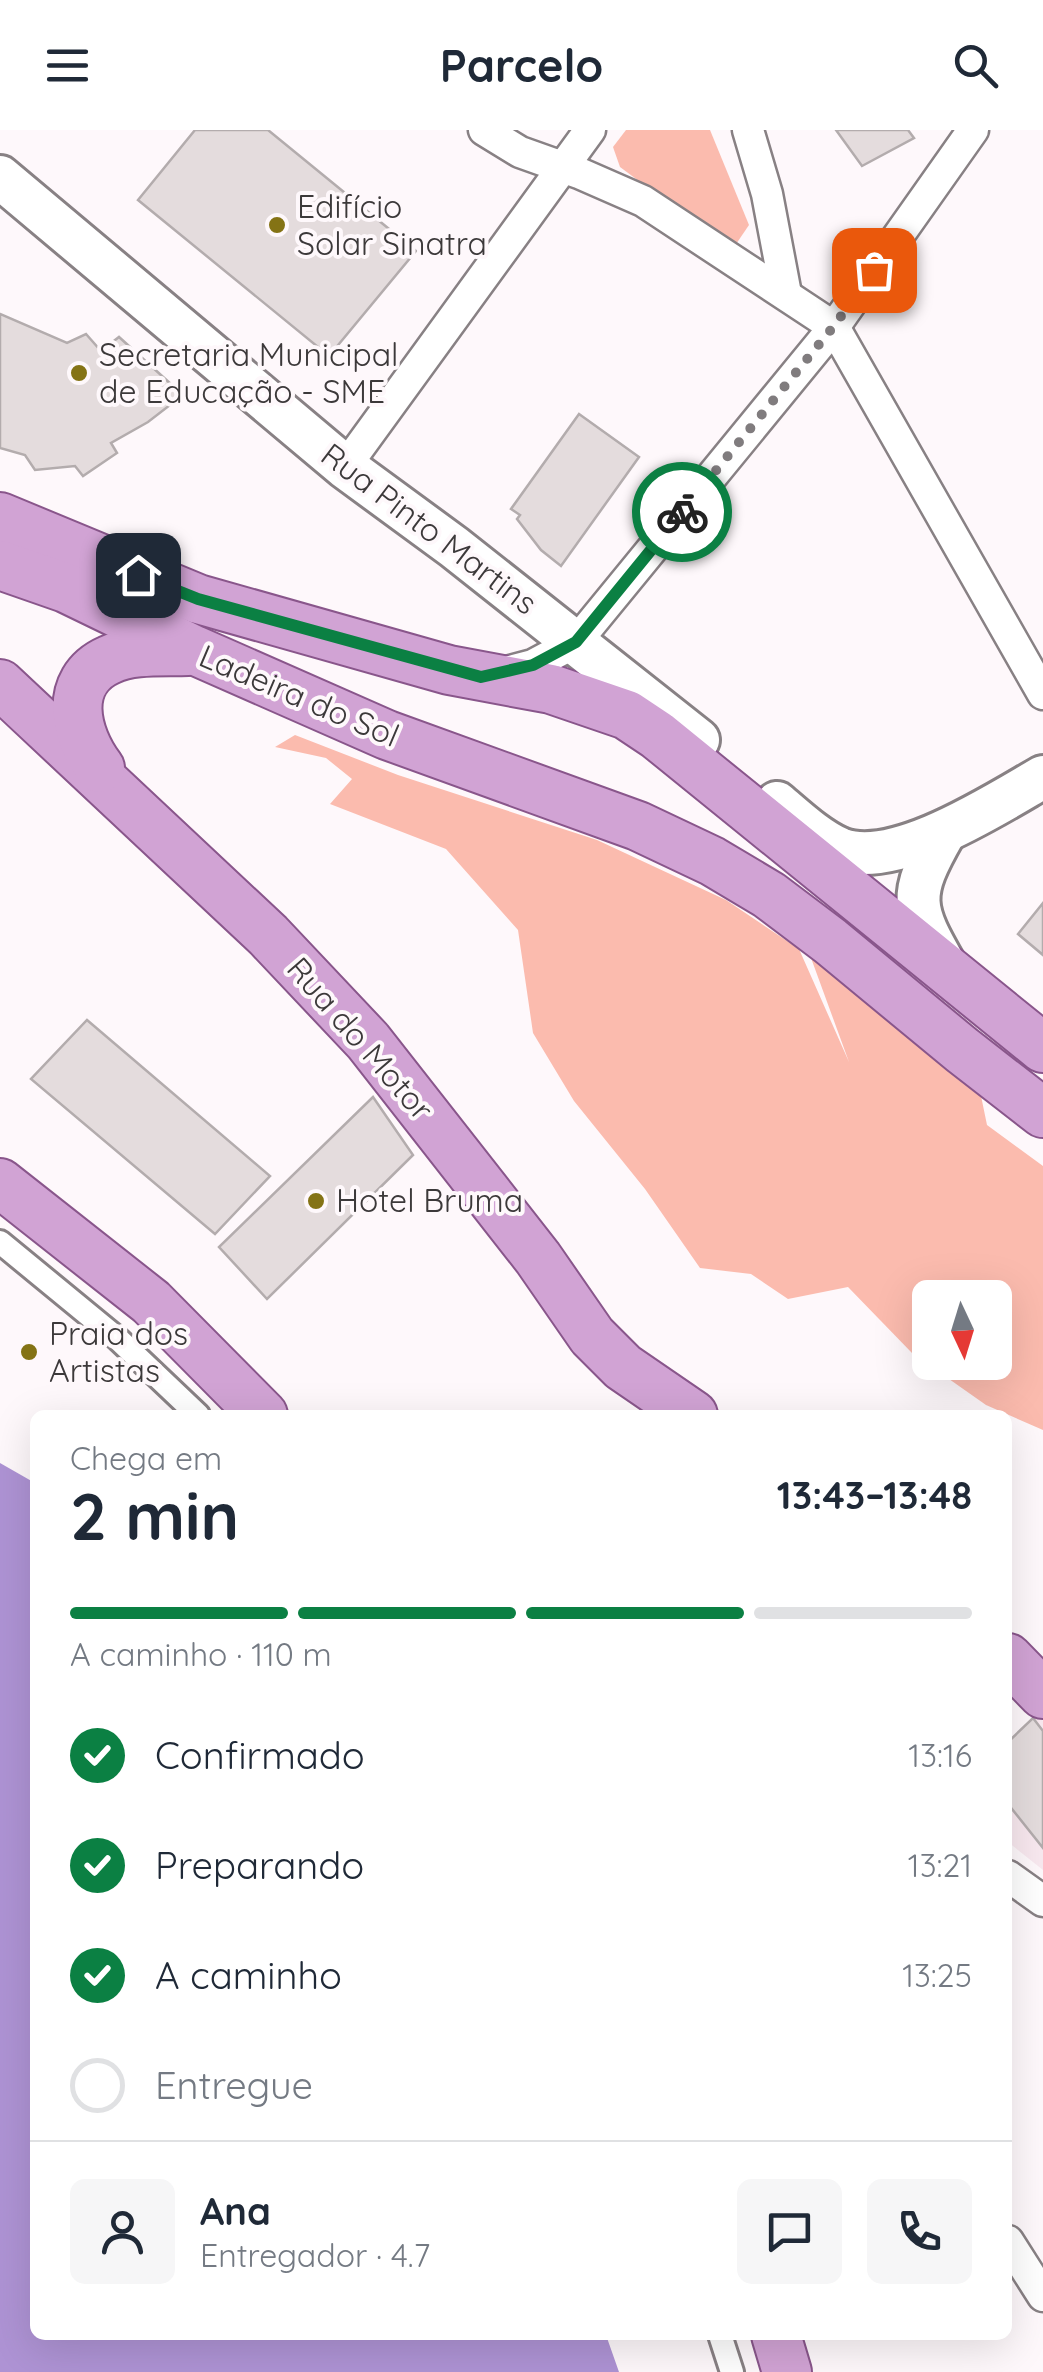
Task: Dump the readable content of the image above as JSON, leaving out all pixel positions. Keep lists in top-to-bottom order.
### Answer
{
  "streets": {
    "main road": ["Rua Pinto Martins", "Ladeira do Sol", "Rua do Motor"]
  },
  "places": [
    "Edifício Solar Sinatra",
    "Secretaria Municipal de Educação - SME",
    "Hotel Bruma",
    "Praia dos Artistas"
  ],
  "north": "bottom",
  "page": {
    "header": "Parcelo",
    "heading": ["2 min", "Chega em", "13:43–13:48"],
    "panel": ["Ana", "Entregador · 4.7"],
    "bar": "A caminho · 110 m",
    "list": [
      ["Confirmado", "13:16"],
      ["Preparando", "13:21"],
      ["A caminho", "13:25"],
      "Entregue"
    ]
  }
}
